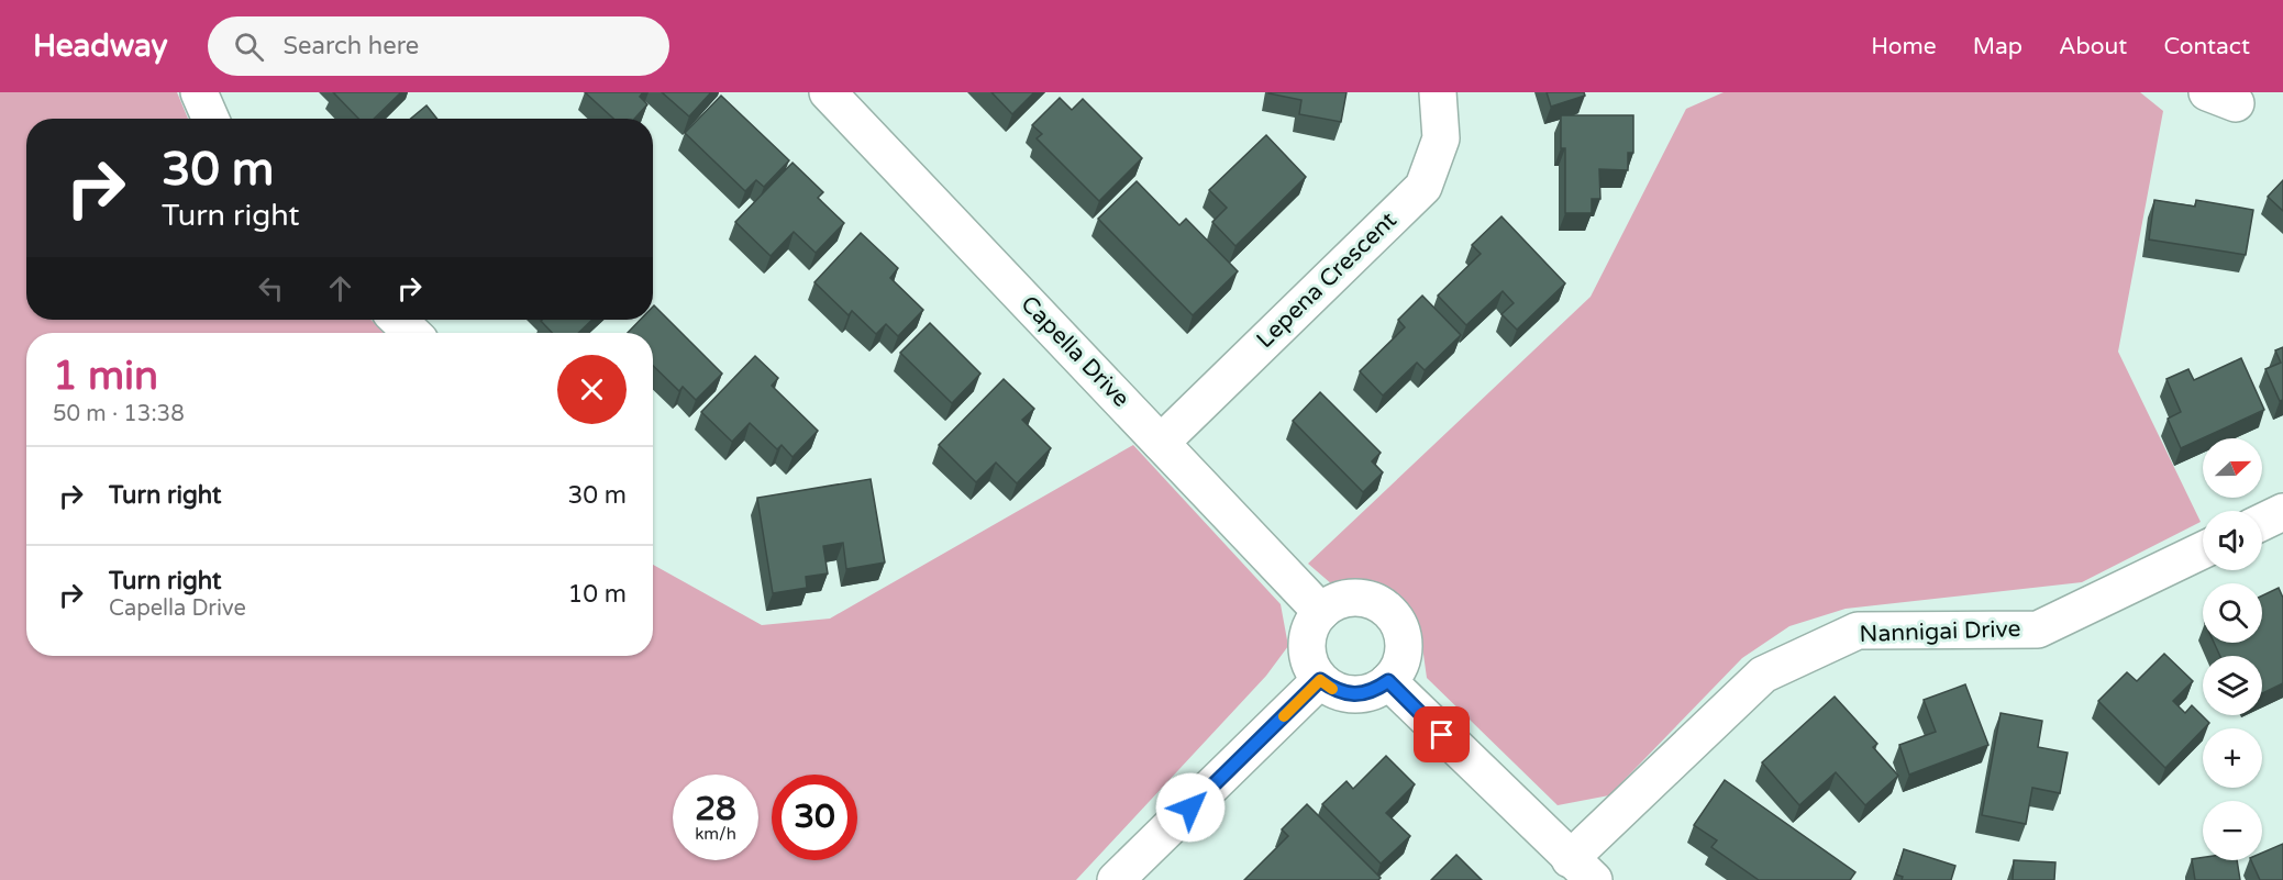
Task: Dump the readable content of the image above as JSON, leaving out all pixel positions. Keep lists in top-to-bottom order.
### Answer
{
  "streets": {
    "street": ["Lepena Crescent", "Capella Drive", "Nannigai Drive"]
  },
  "crossings": [
    ["Lepena Crescent", "Capella Drive"]
  ],
  "north": "right",
  "page": {
    "header": "Headway",
    "search": "Search here",
    "nav": [
      "Home",
      "Map",
      "About",
      "Contact"
    ],
    "turn": ["30 m", "Turn right"],
    "heading": ["1 min", "50 m · 13:38"],
    "map_buttons": ["+", "−"],
    "list": [
      {
        "name": "Turn right",
        "value": "30 m"
      },
      {
        "name": "Turn right",
        "note": "Capella Drive",
        "value": "10 m"
      }
    ],
    "speed": "28 km/h",
    "limit": "30"
  }
}
